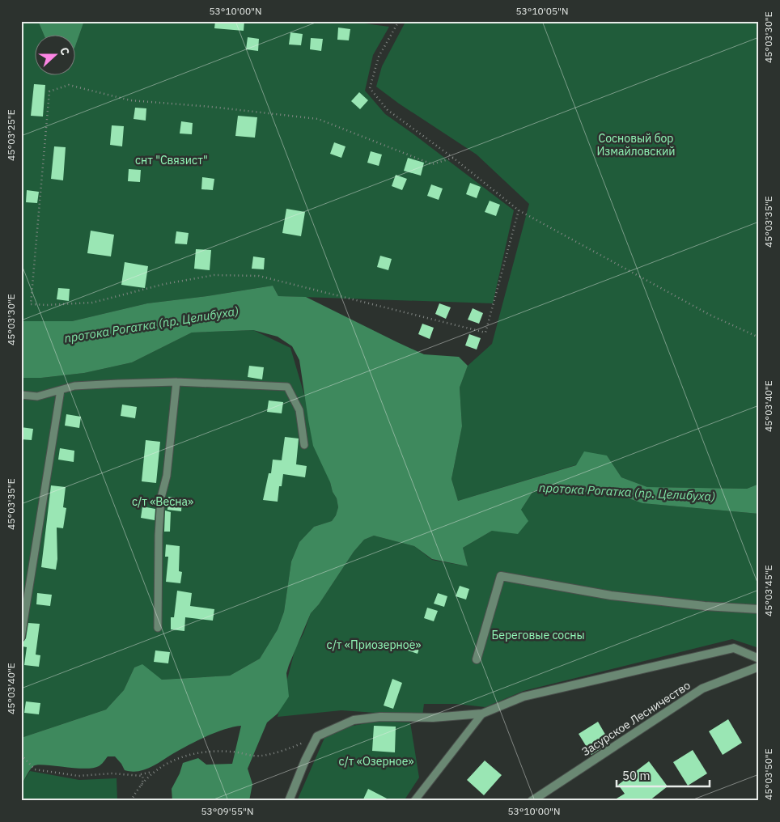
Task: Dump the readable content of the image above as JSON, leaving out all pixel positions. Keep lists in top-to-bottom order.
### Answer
{
  "streets": {
    "street": ["Засурское Лесничество"]
  },
  "water": ["протока Рогатка (пр. Целибуха)"],
  "parks": [
    "Сосновый бор Измайловский",
    "снт \"Связист\"",
    "с/т «Весна»",
    "Береговые сосны",
    "с/т «Приозерное»",
    "с/т «Озерное»"
  ],
  "scale_bar": "50 m",
  "north": "right",
  "coordinates": [
    "53°10'00\"N",
    "53°10'05\"N",
    "45°03'30\"E",
    "45°03'25\"E",
    "45°03'35\"E",
    "45°03'40\"E",
    "45°03'45\"E",
    "45°03'50\"E",
    "53°09'55\"N"
  ]
}
